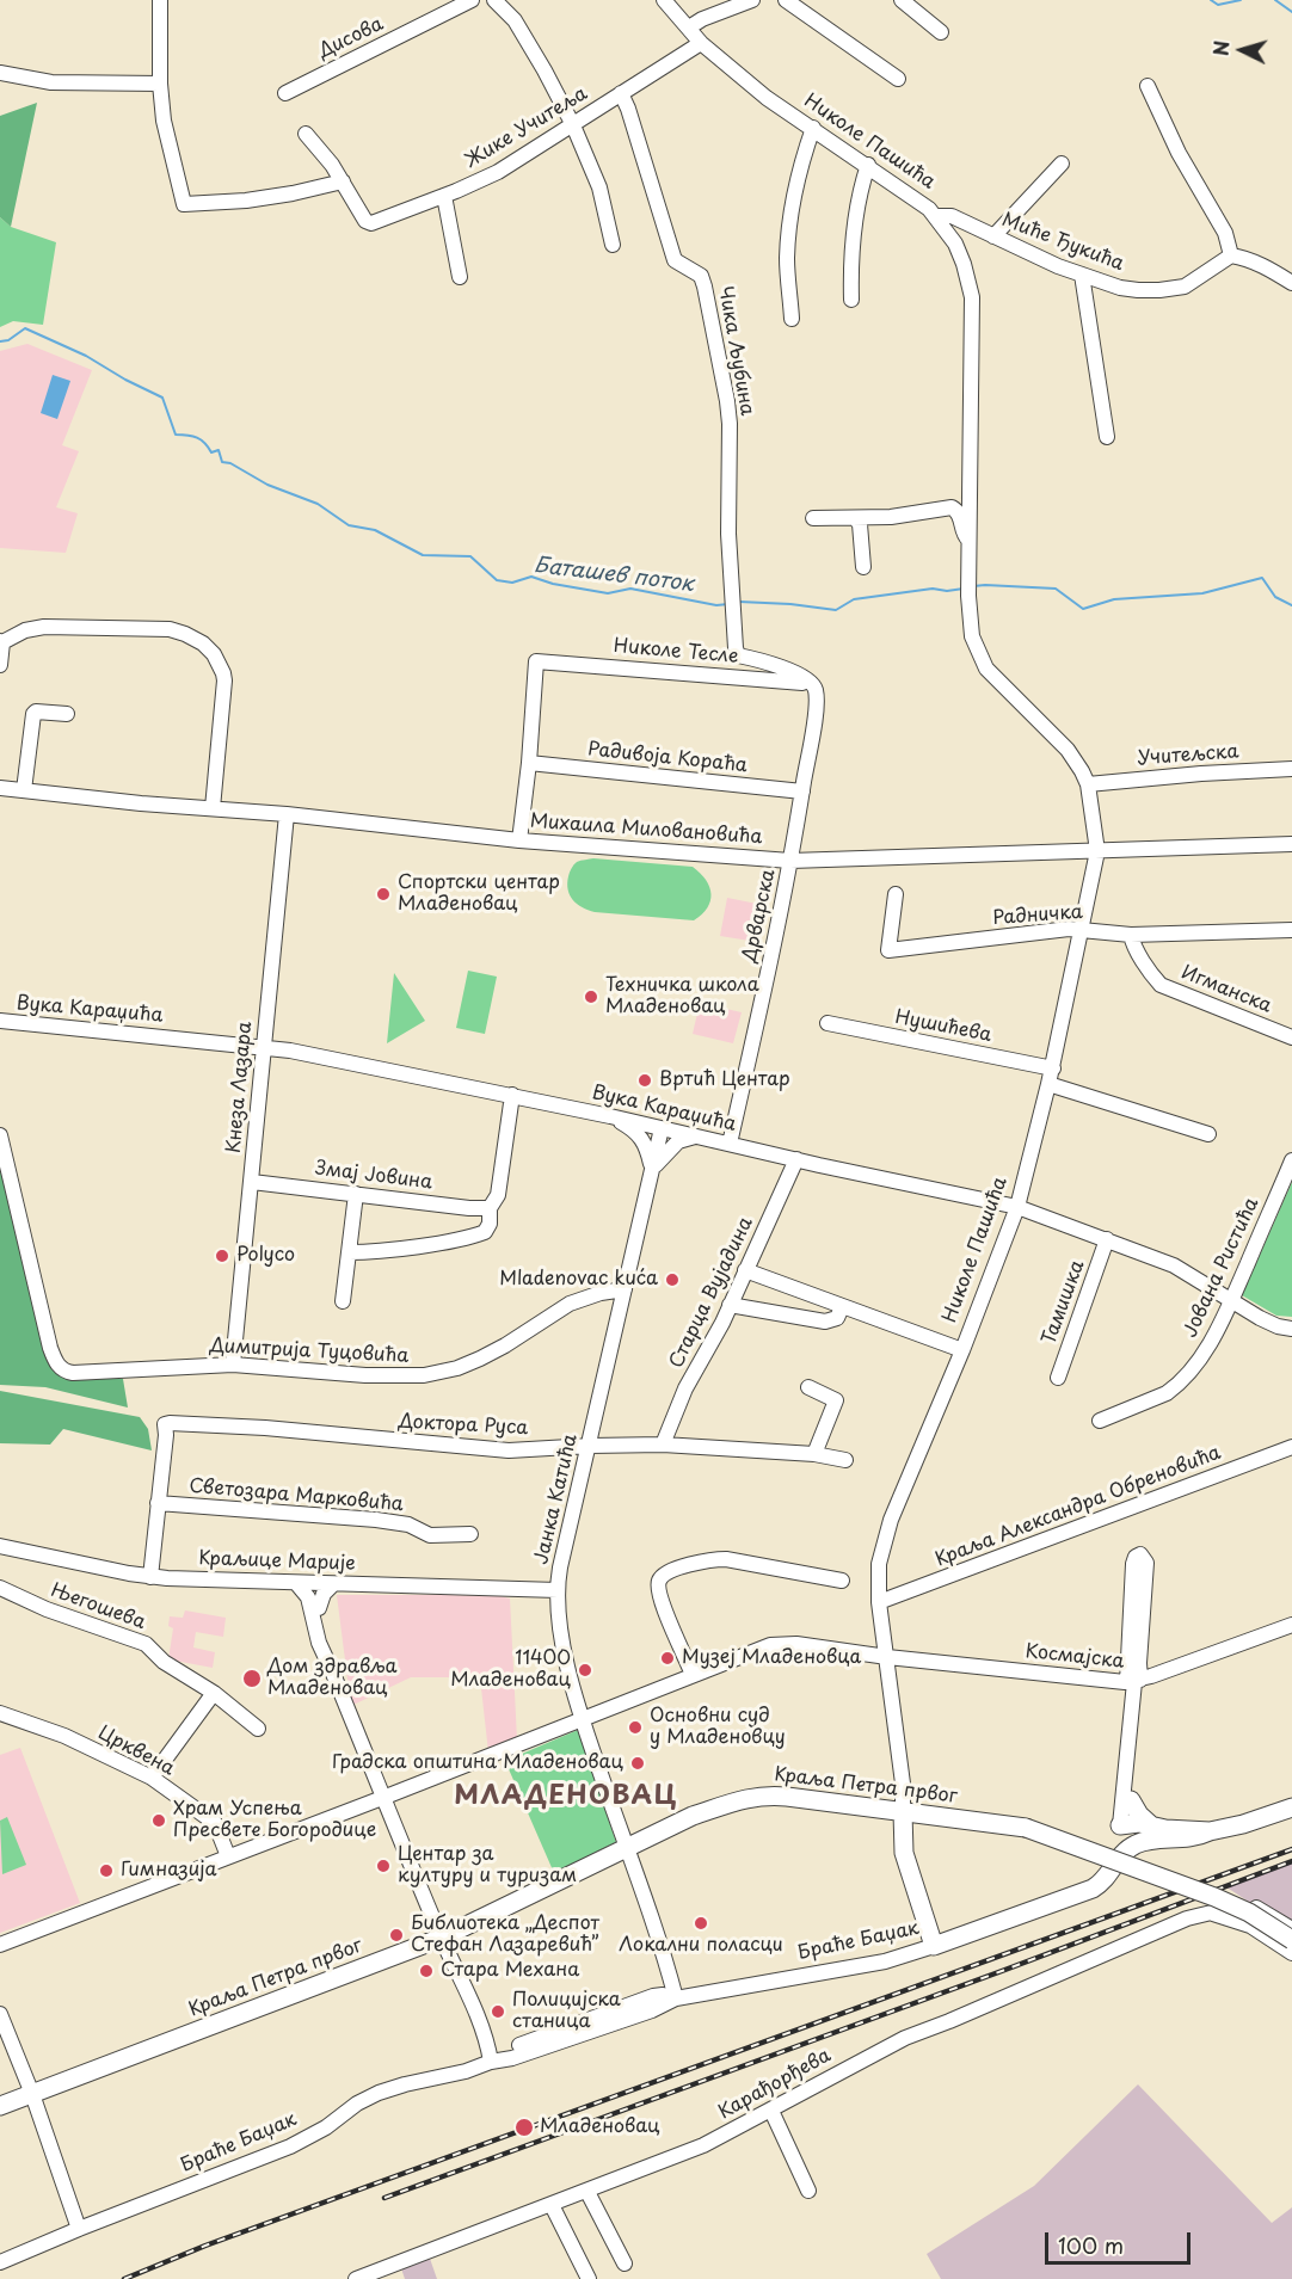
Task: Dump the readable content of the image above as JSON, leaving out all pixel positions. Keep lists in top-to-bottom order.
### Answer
{
  "streets": {
    "main road": ["Николе Пашића", "Краља Петра првог", "Браће Баџак"],
    "street": [
      "Дисова",
      "Жике Учитеља",
      "Миће Ђукића",
      "Чика Љубина",
      "Николе Тесле",
      "Учитељска",
      "Радивоја Кораћа",
      "Михаила Миловановића",
      "Дрварска",
      "Радничка",
      "Игманска",
      "Вука Караџића",
      "Нушићева",
      "Кнеза Лазара",
      "Змај Јовина",
      "Јована Ристића",
      "Старца Вујадина",
      "Тамишка",
      "Димитрија Туцовића",
      "Доктора Руса",
      "Светозара Марковића",
      "Јанка Катића",
      "Краља Александра Обреновића",
      "Краљице Марије",
      "Његошева",
      "Космајска",
      "Црквена",
      "Карађорђева"
    ]
  },
  "crossings": [
    ["Жике Учитеља", "Николе Пашића"],
    ["Жике Учитеља", "Чика Љубина"],
    ["Николе Пашића", "Миће Ђукића"],
    ["Николе Пашића", "Учитељска"],
    ["Николе Пашића", "Михаила Миловановића"],
    ["Николе Пашића", "Радничка"],
    ["Николе Пашића", "Вука Караџића"],
    ["Николе Пашића", "Нушићева"],
    ["Николе Пашића", "Краља Александра Обреновића"],
    ["Николе Пашића", "Космајска"],
    ["Николе Пашића", "Краља Петра првог"],
    ["Николе Пашића", "Браће Баџак"],
    ["Чика Љубина", "Николе Тесле"],
    ["Чика Љубина", "Дрварска"],
    ["Николе Тесле", "Радивоја Кораћа"],
    ["Николе Тесле", "Дрварска"],
    ["Радивоја Кораћа", "Дрварска"],
    ["Михаила Миловановића", "Дрварска"],
    ["Михаила Миловановића", "Кнеза Лазара"],
    ["Дрварска", "Вука Караџића"],
    ["Радничка", "Игманска"],
    ["Вука Караџића", "Кнеза Лазара"],
    ["Вука Караџића", "Јована Ристића"],
    ["Вука Караџића", "Старца Вујадина"],
    ["Вука Караџића", "Тамишка"],
    ["Вука Караџића", "Јанка Катића"],
    ["Кнеза Лазара", "Змај Јовина"],
    ["Кнеза Лазара", "Димитрија Туцовића"],
    ["Старца Вујадина", "Доктора Руса"],
    ["Димитрија Туцовића", "Јанка Катића"],
    ["Доктора Руса", "Светозара Марковића"],
    ["Доктора Руса", "Јанка Катића"],
    ["Јанка Катића", "Краљице Марије"],
    ["Јанка Катића", "Краља Петра првог"],
    ["Јанка Катића", "Браће Баџак"]
  ],
  "districts": ["МЛАДЕНОВАЦ"],
  "water": ["Баташев поток"],
  "places": [
    "Спортски центар Младеновац",
    "Техничка школа Младеновац",
    "Вртић Центар",
    "Polyco",
    "Mladenovac kuća",
    "Музеј Младеновца",
    "11400 Младеновац",
    "Дом здравља Младеновац",
    "Основни суд у Младеновцу",
    "Градска општина Младеновац",
    "Храм Успења Пресвете Богородице",
    "Центар за културу и туризам",
    "Гимназија",
    "Локални поласци",
    "Библиотека „Деспот Стефан Лазаревић”",
    "Стара Механа",
    "Полицијска станица",
    "Младеновац"
  ],
  "scale_bar": "100 m",
  "north": "left"
}
